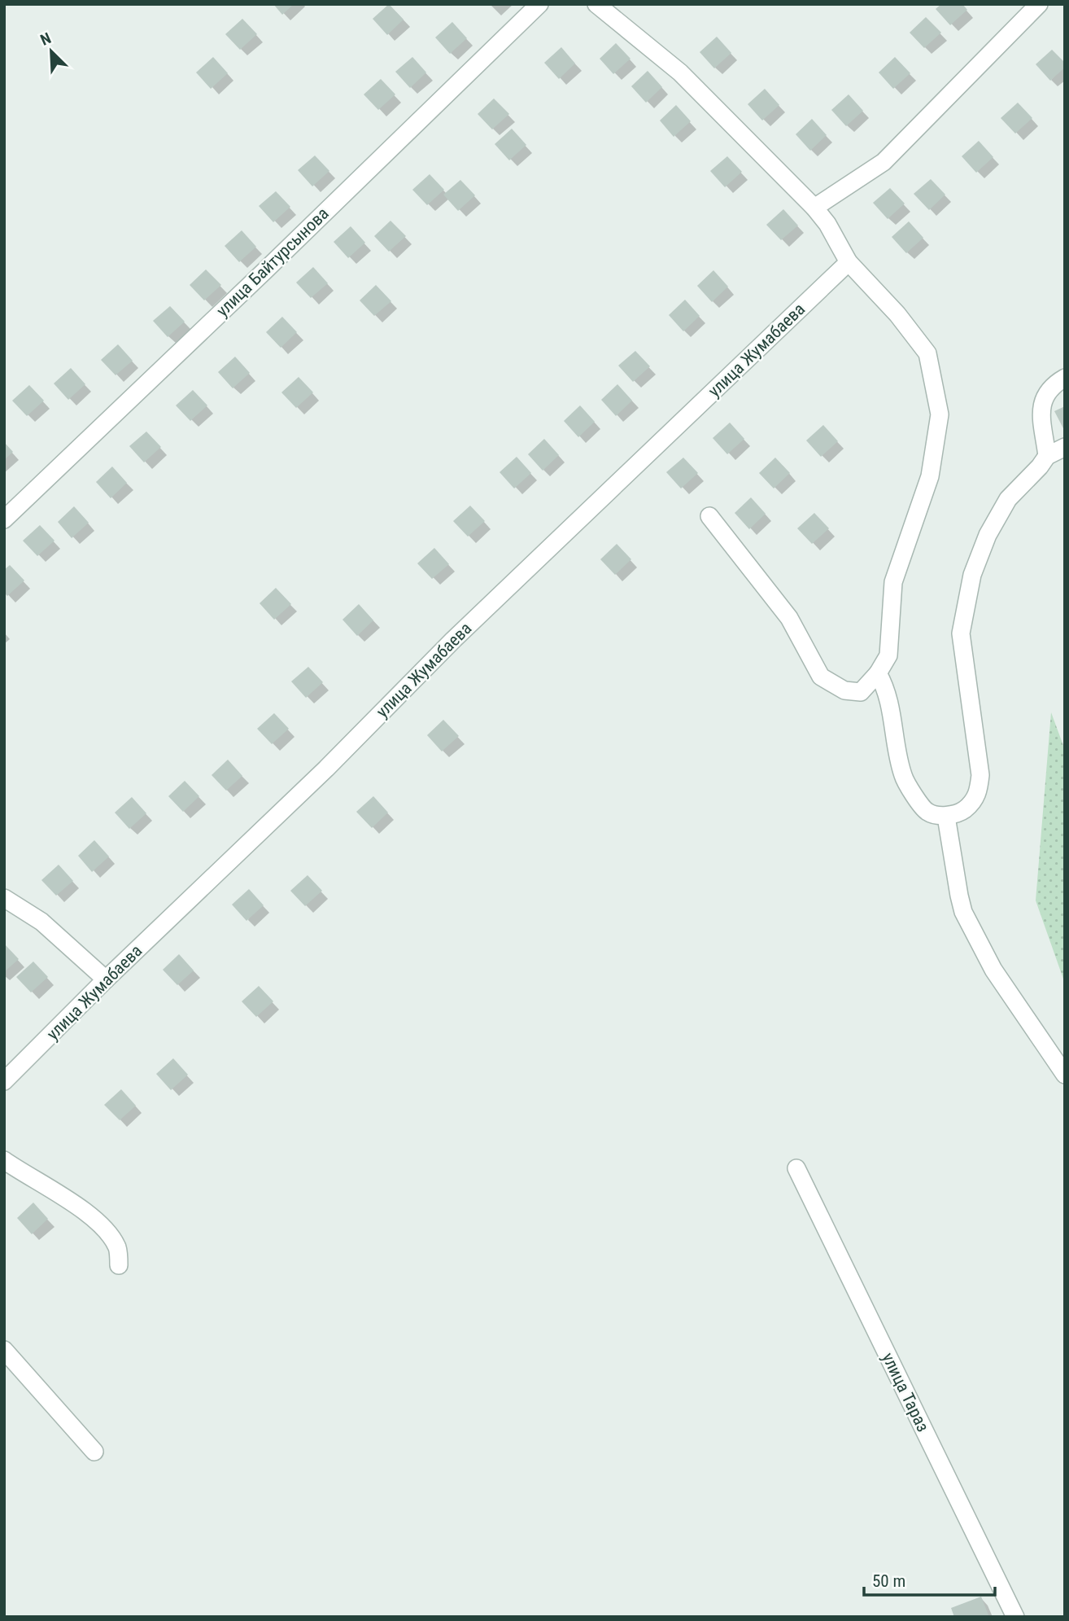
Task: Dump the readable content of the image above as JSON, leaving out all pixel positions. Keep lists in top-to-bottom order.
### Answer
{
  "streets": {
    "street": ["улица Байтурсынова", "улица Жумабаева", "улица Тараз"]
  },
  "scale_bar": "50 m",
  "north": "top left"
}
